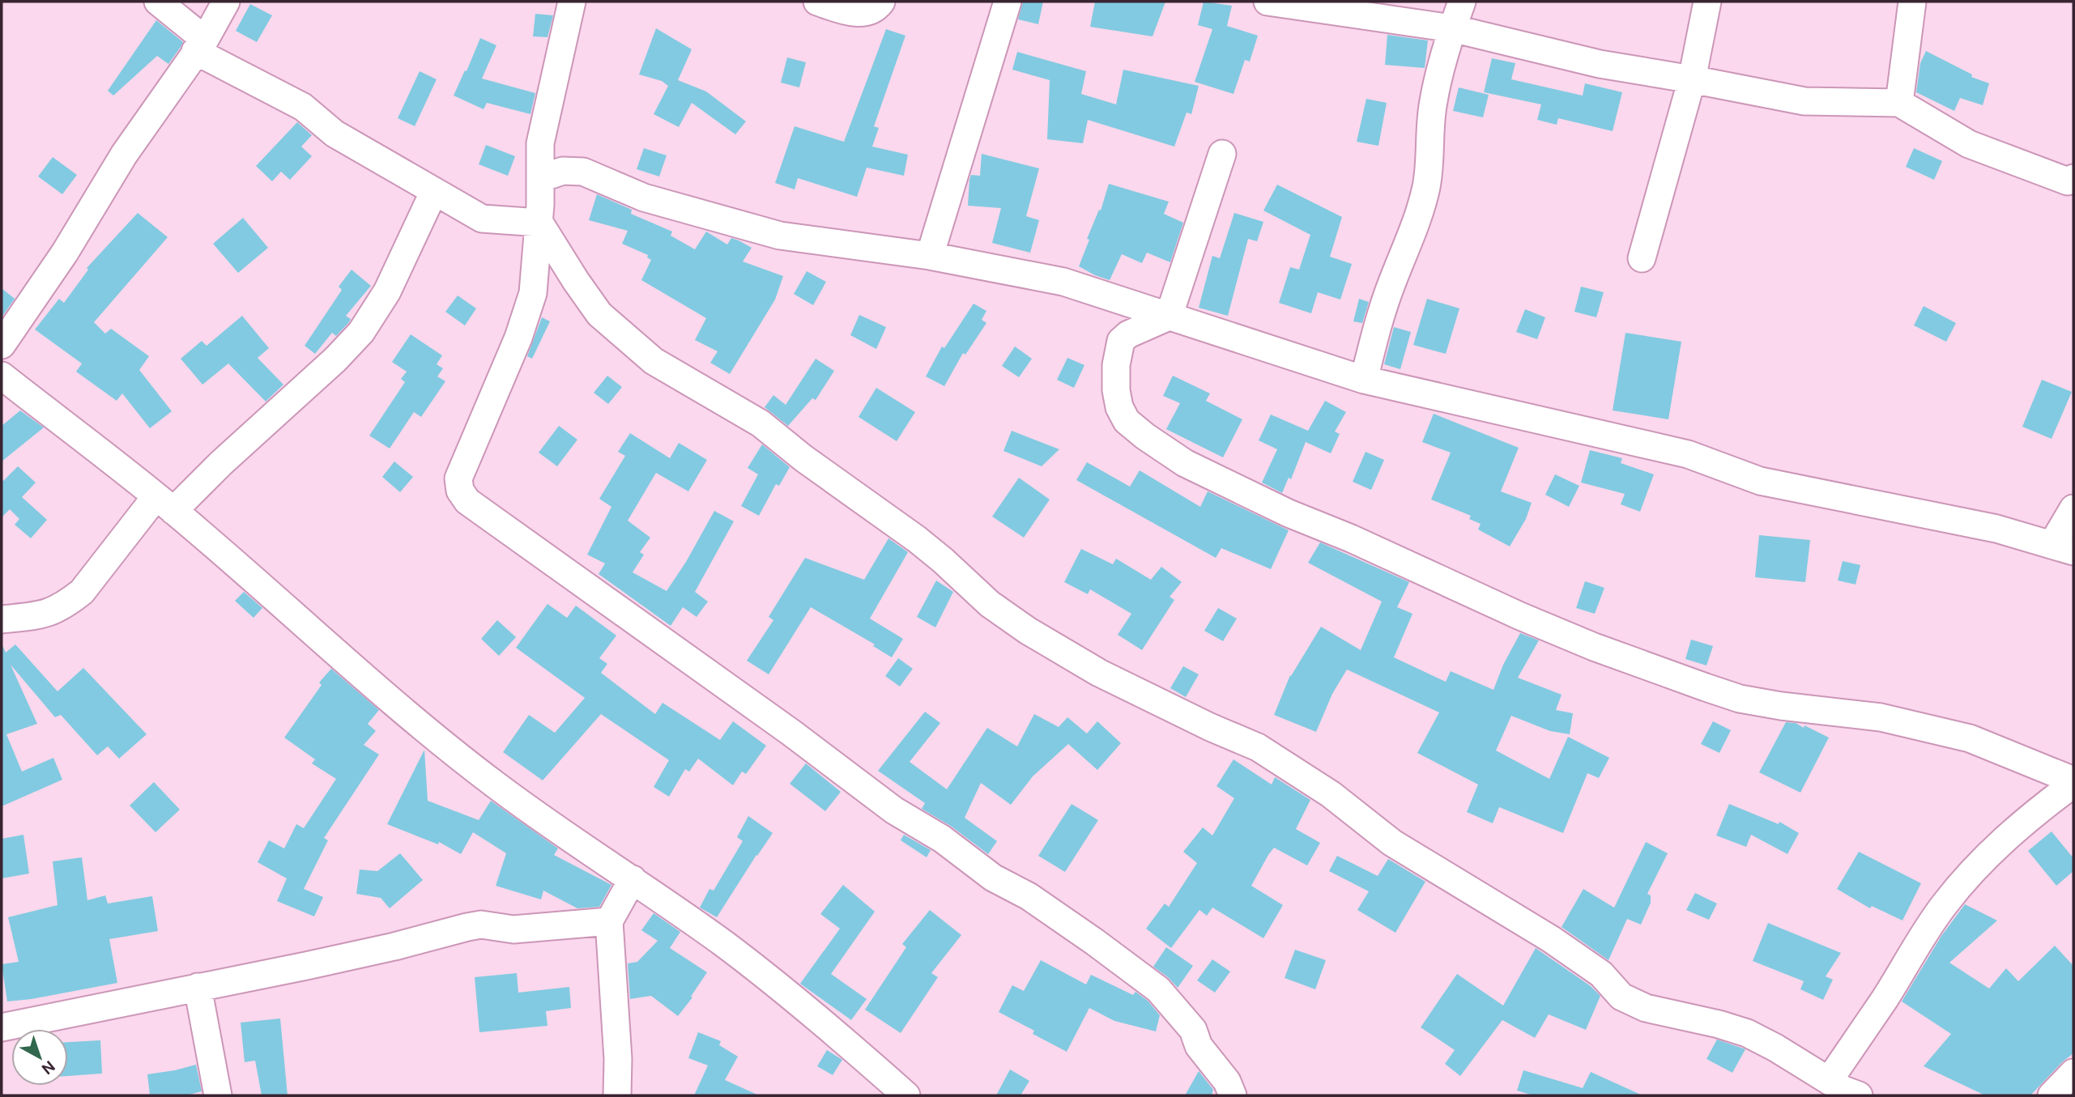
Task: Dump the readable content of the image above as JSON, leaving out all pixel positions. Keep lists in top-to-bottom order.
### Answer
{
  "north": "bottom right"
}
